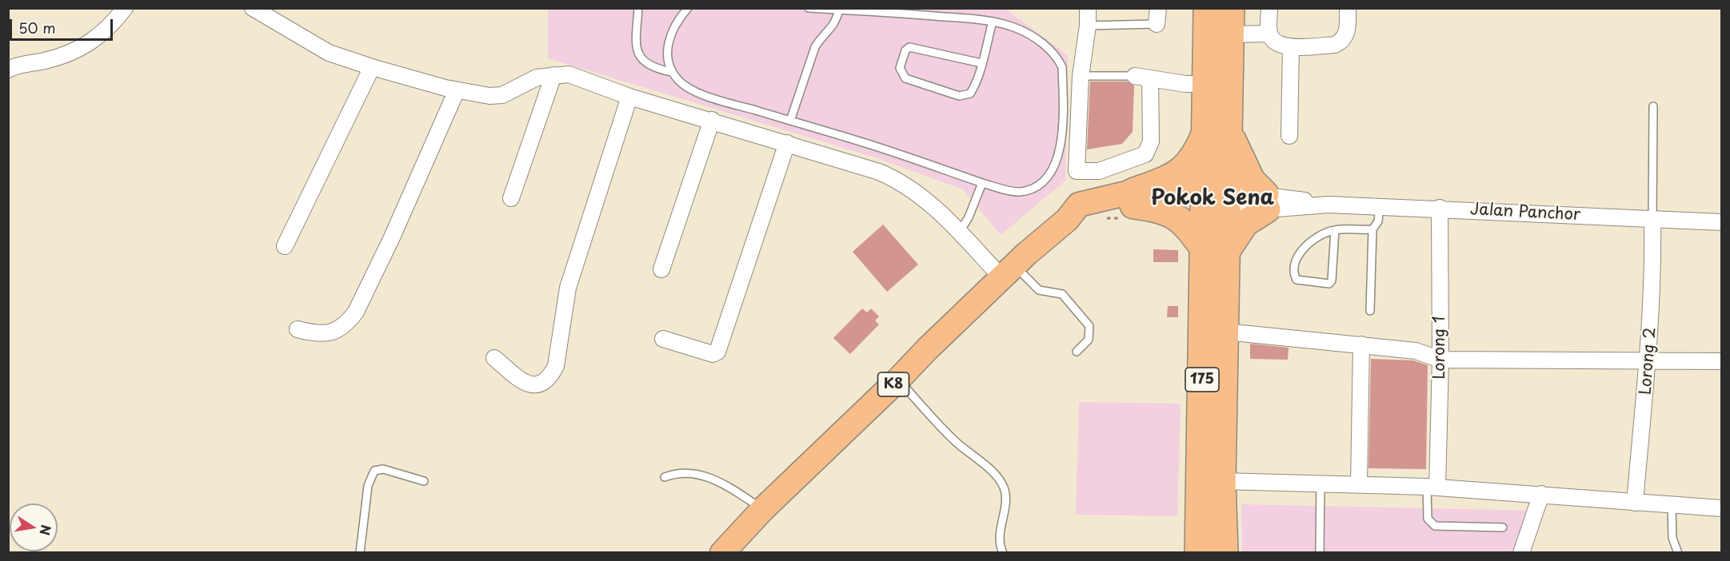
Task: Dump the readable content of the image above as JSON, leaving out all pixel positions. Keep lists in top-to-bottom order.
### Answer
{
  "streets": {
    "highway": ["175"],
    "main road": ["K8"],
    "street": ["Jalan Panchor", "Lorong 1", "Lorong 2"]
  },
  "crossings": [
    ["Jalan Panchor", "Lorong 1"],
    ["Jalan Panchor", "Lorong 2"],
    ["Jalan Panchor", "175"],
    ["Jalan Panchor", "K8"],
    ["175", "K8"]
  ],
  "districts": ["Pokok Sena"],
  "scale_bar": "50 m",
  "north": "right"
}
